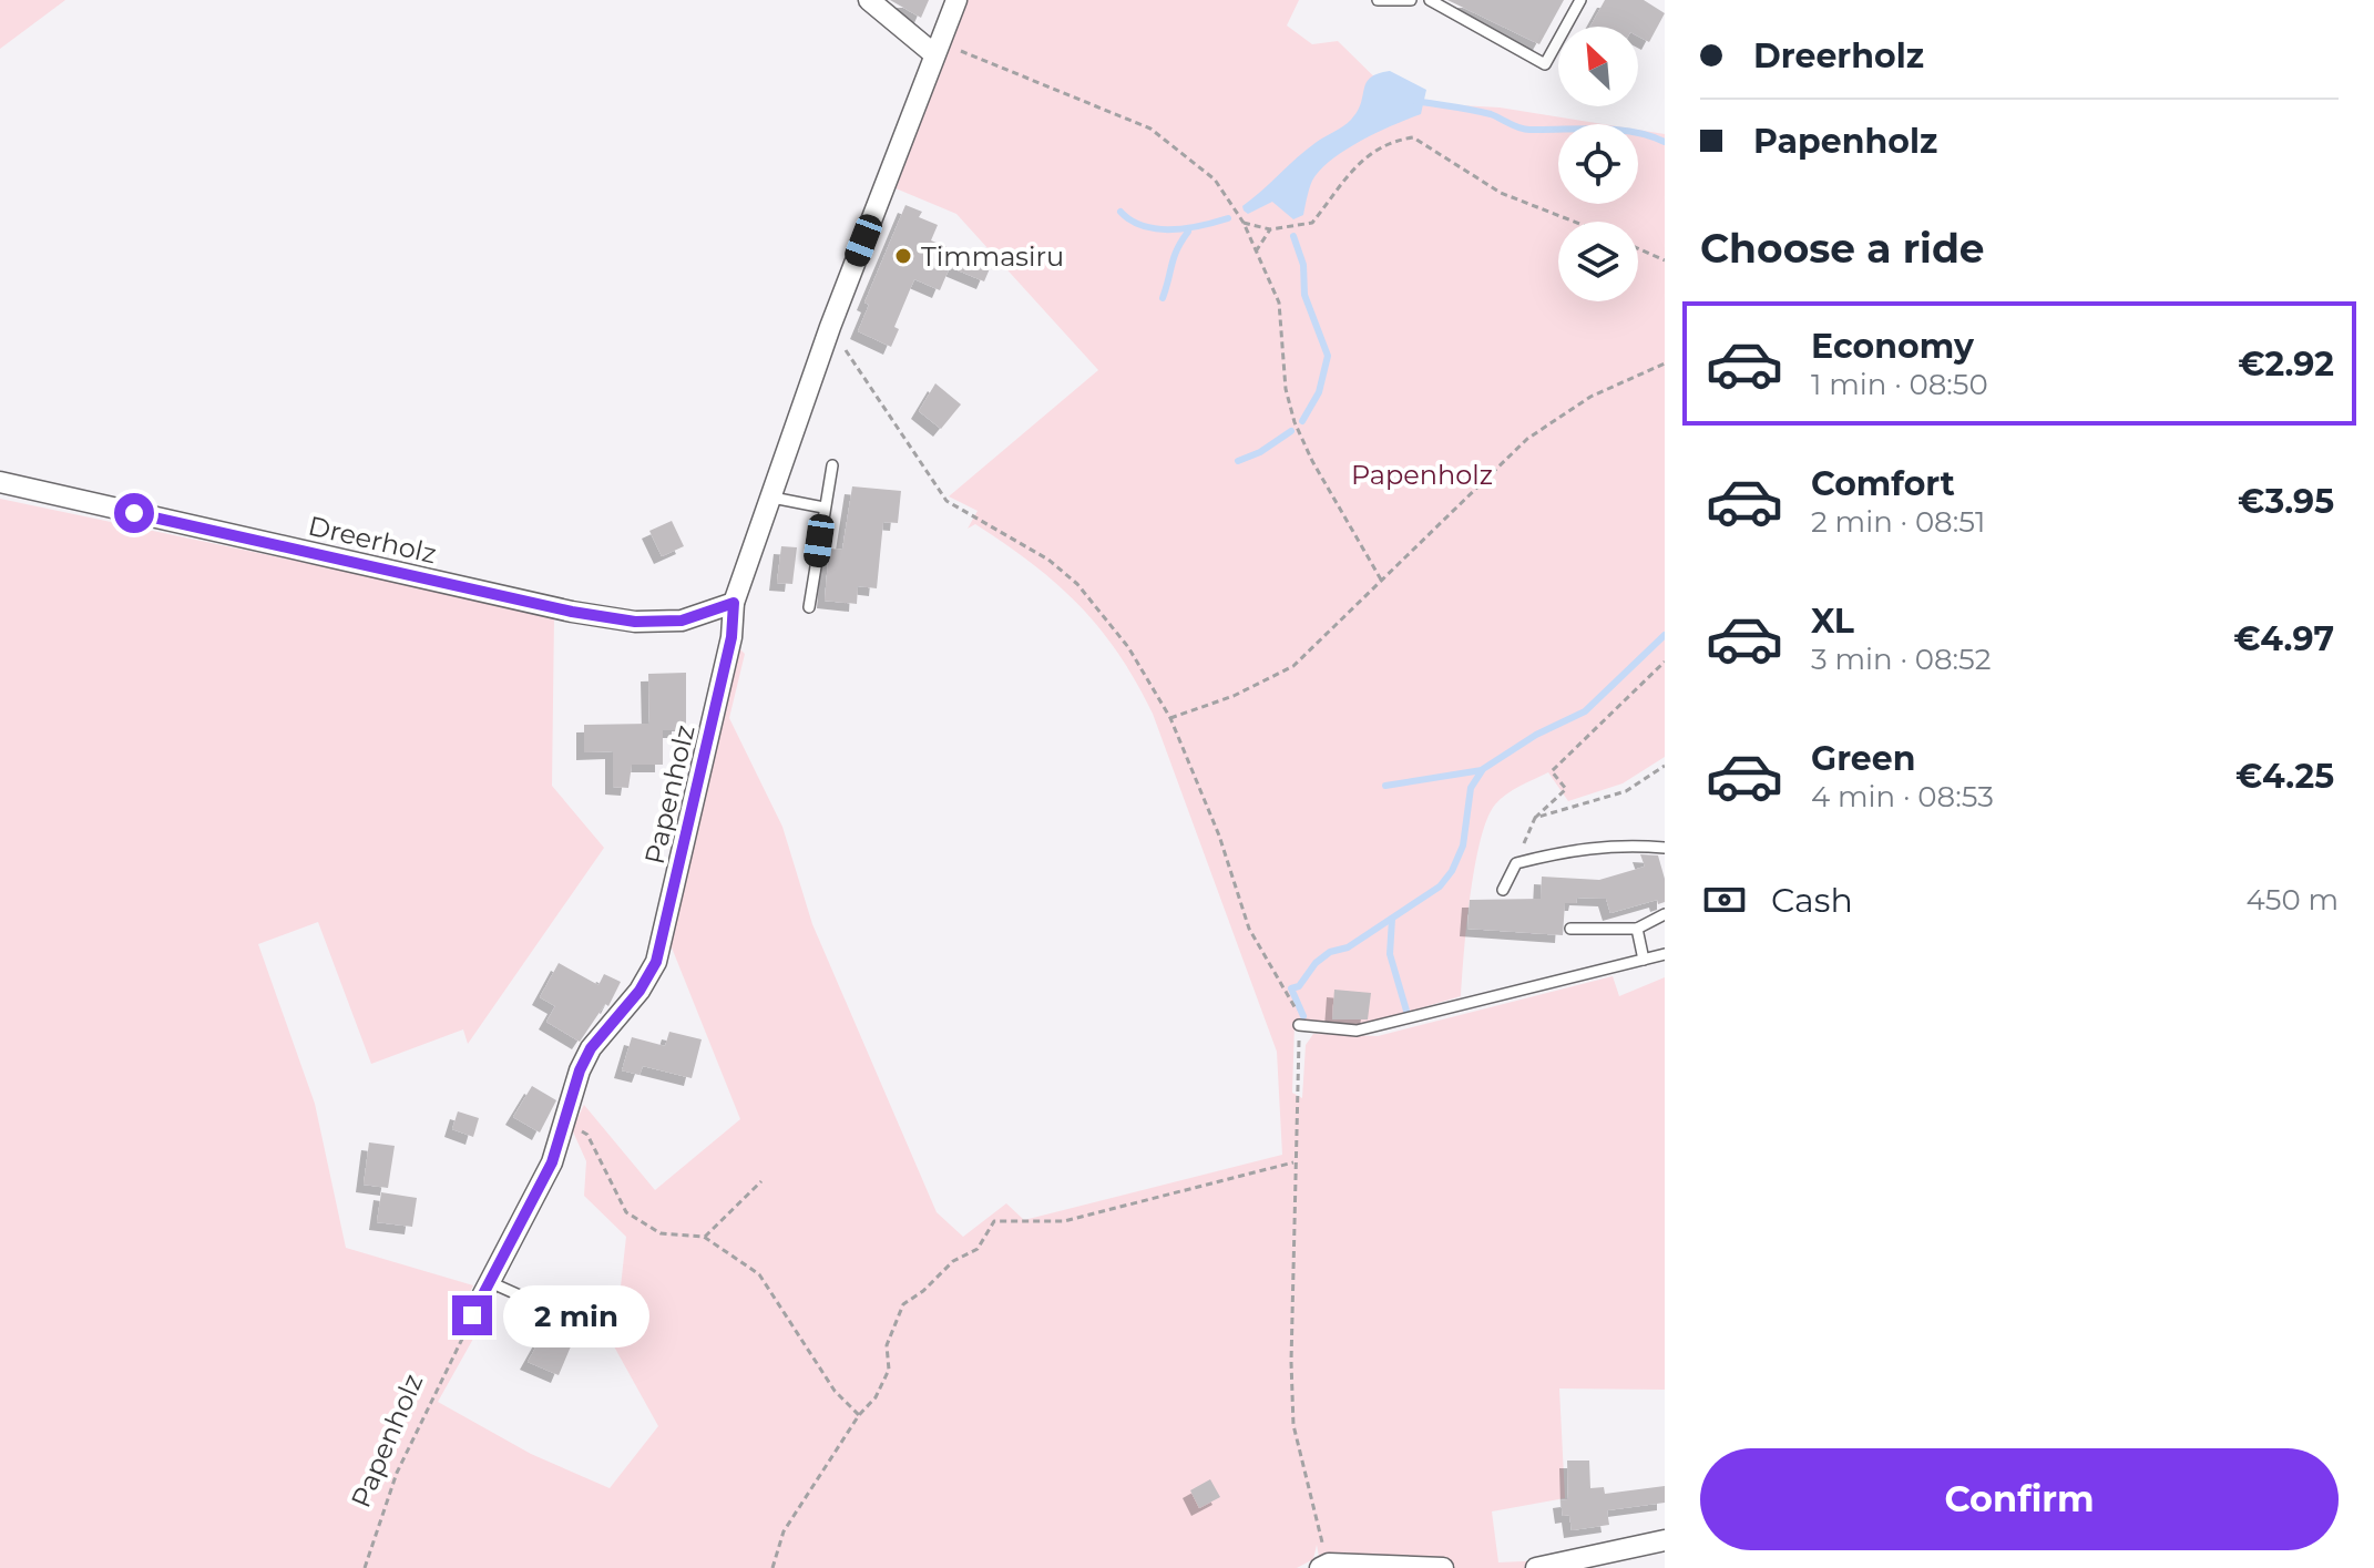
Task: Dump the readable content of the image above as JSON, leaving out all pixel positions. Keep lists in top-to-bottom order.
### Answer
{
  "streets": {
    "street": ["Dreerholz", "Papenholz"]
  },
  "crossings": [
    ["Dreerholz", "Papenholz"]
  ],
  "parks": ["Papenholz"],
  "places": ["Timmasiru"],
  "north": "top left",
  "page": {
    "banner": ["Dreerholz", "Papenholz"],
    "heading": "Choose a ride",
    "list": [
      {
        "name": "Economy",
        "note": "1 min · 08:50",
        "value": "€2.92"
      },
      {
        "name": "Comfort",
        "note": "2 min · 08:51",
        "value": "€3.95"
      },
      {
        "name": "XL",
        "note": "3 min · 08:52",
        "value": "€4.97"
      },
      {
        "name": "Green",
        "note": "4 min · 08:53",
        "value": "€4.25"
      }
    ],
    "pay": ["Cash", "450 m"],
    "bubble": "2 min",
    "buttons": "Confirm"
  }
}
